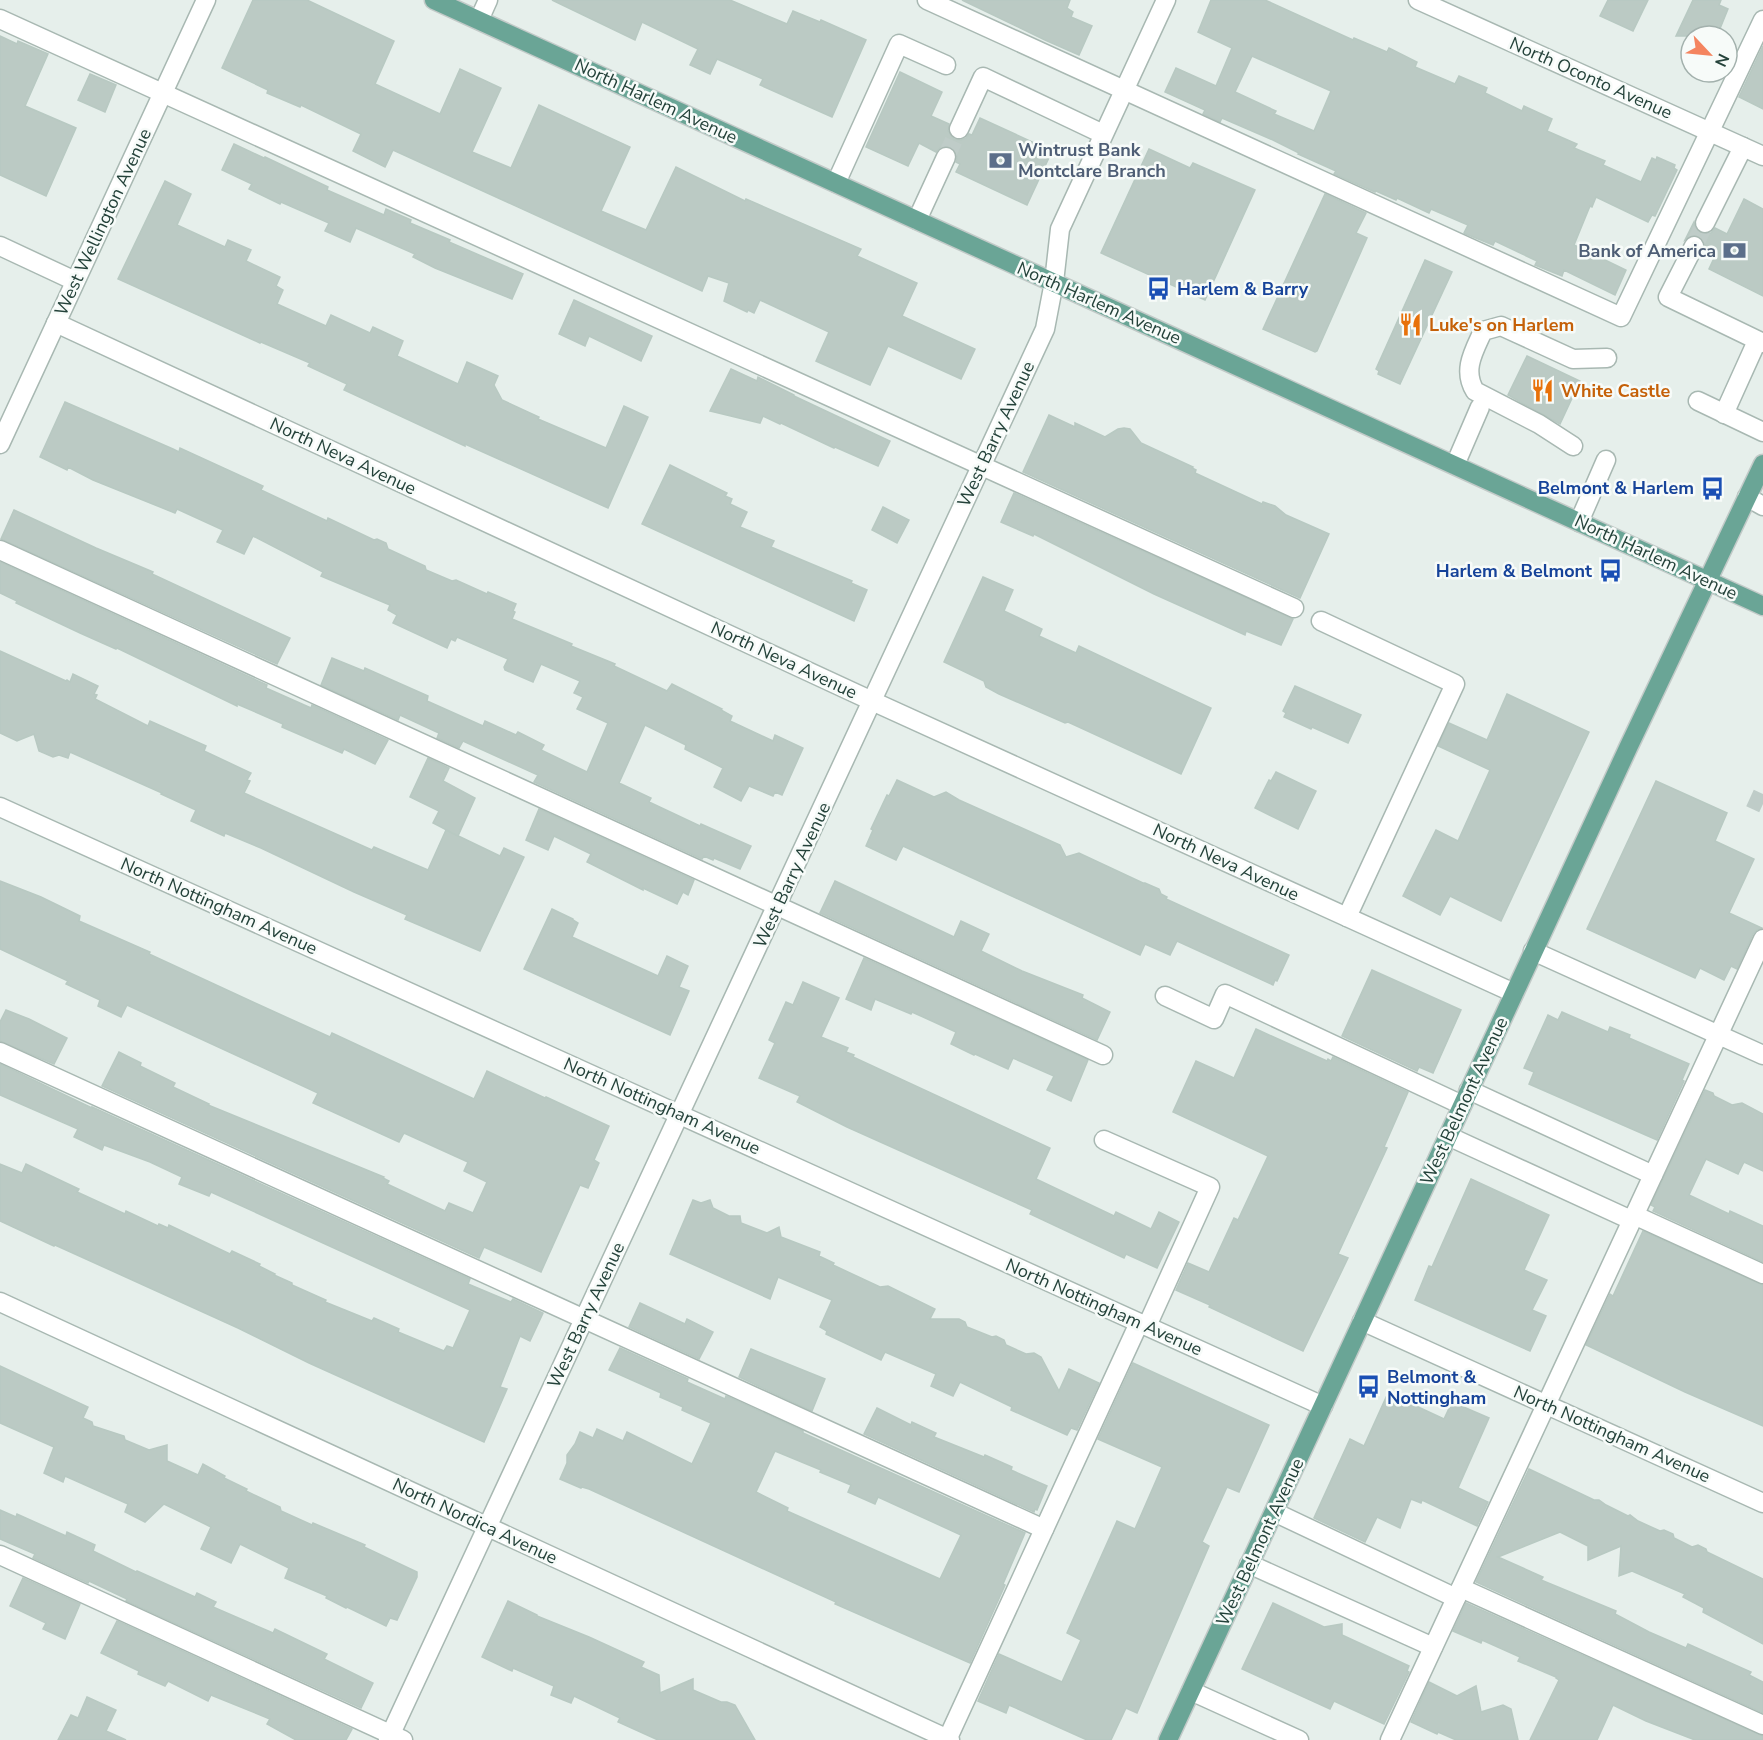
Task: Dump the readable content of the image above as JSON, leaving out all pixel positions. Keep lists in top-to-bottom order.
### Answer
{
  "streets": {
    "main road": ["North Harlem Avenue", "West Belmont Avenue"],
    "street": [
      "North Oconto Avenue",
      "West Wellington Avenue",
      "West Barry Avenue",
      "North Neva Avenue",
      "North Nottingham Avenue",
      "North Nordica Avenue"
    ]
  },
  "crossings": [
    ["North Harlem Avenue", "West Barry Avenue"],
    ["North Harlem Avenue", "West Belmont Avenue"],
    ["West Wellington Avenue", "North Neva Avenue"],
    ["West Barry Avenue", "North Neva Avenue"],
    ["West Barry Avenue", "North Nottingham Avenue"],
    ["West Barry Avenue", "North Nordica Avenue"],
    ["North Neva Avenue", "West Belmont Avenue"],
    ["North Nottingham Avenue", "West Belmont Avenue"]
  ],
  "places": {
    "bank": ["Wintrust Bank Montclare Branch", "Bank of America"],
    "bus stop": [
      "Harlem & Barry",
      "Belmont & Harlem",
      "Harlem & Belmont",
      "Belmont & Nottingham"
    ],
    "restaurant": ["Luke's on Harlem", "White Castle"]
  },
  "north": "bottom right"
}
